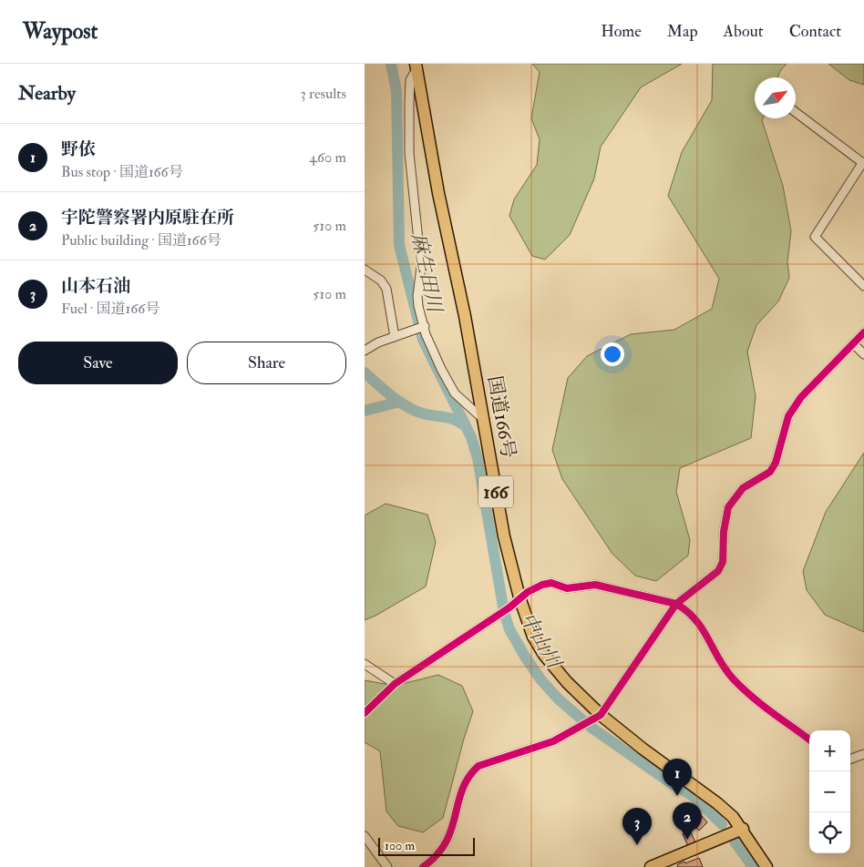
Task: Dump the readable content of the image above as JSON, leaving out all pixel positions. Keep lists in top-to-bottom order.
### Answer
{
  "streets": {
    "highway": ["国道166号", "166"]
  },
  "water": ["麻生田川", "中山川"],
  "scale_bar": "100 m",
  "north": "top right",
  "page": {
    "header": "Waypost",
    "nav": [
      "Home",
      "Map",
      "About",
      "Contact"
    ],
    "heading": ["Nearby", "3 results"],
    "list": [
      {
        "mark": "1",
        "name": "野依",
        "note": "Bus stop · 国道166号",
        "value": "460 m"
      },
      {
        "mark": "2",
        "name": "宇陀警察署内原駐在所",
        "note": "Public building · 国道166号",
        "value": "510 m"
      },
      {
        "mark": "3",
        "name": "山本石油",
        "note": "Fuel · 国道166号",
        "value": "510 m"
      }
    ],
    "buttons": ["Save", "Share"],
    "map_buttons": ["+", "−"],
    "pins": ["1", "2", "3"],
    "scale": "100 m"
  }
}
